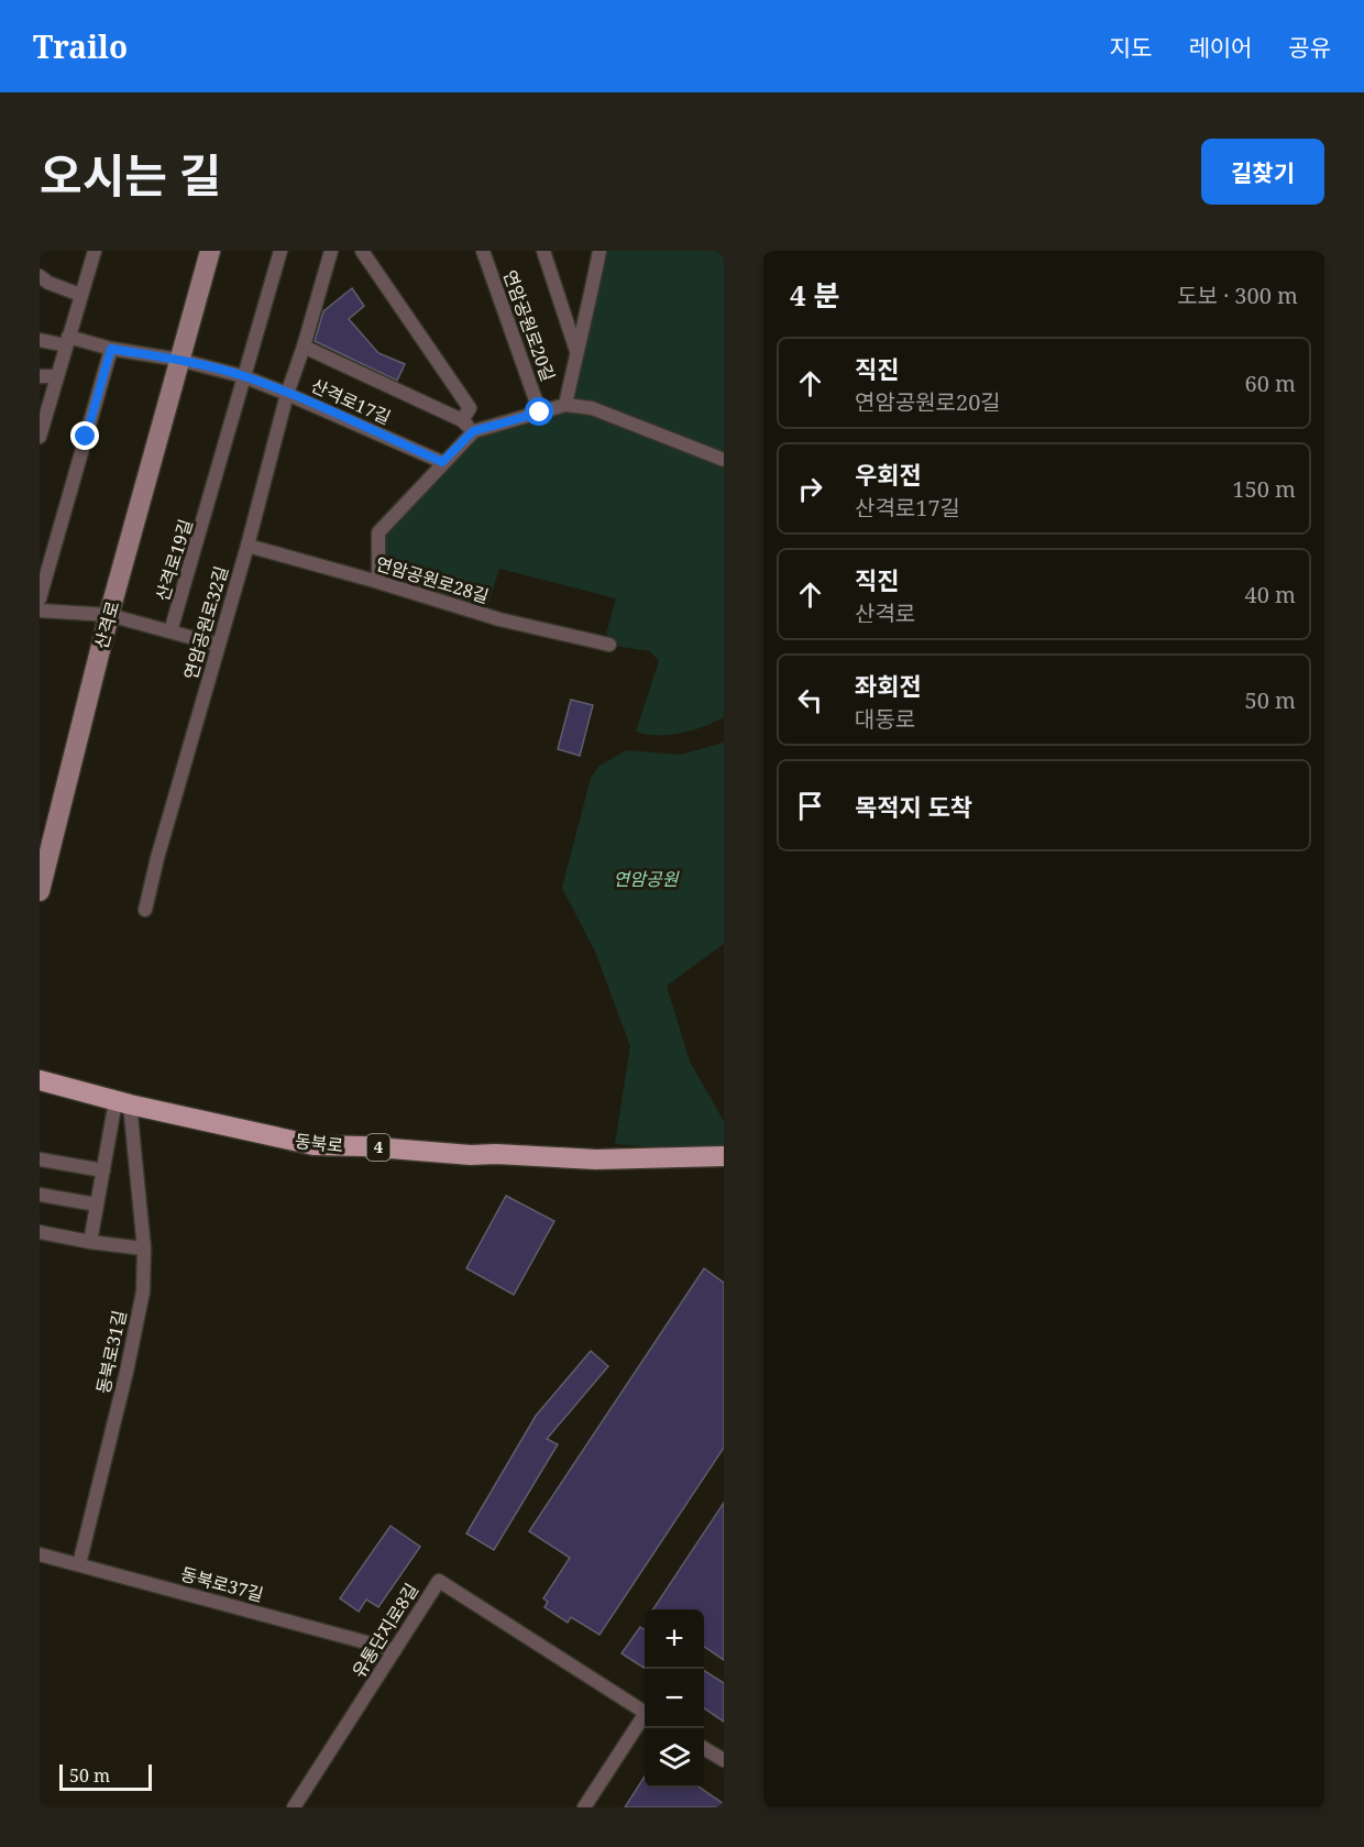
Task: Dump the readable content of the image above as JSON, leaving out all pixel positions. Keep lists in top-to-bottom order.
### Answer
{
  "streets": {
    "main road": ["동북로", "4"],
    "street": [
      "연암공원로20길",
      "산격로17길",
      "산격로19길",
      "연암공원로28길",
      "연암공원로32길",
      "산격로",
      "동북로31길",
      "동북로37길",
      "유통단지로8길"
    ]
  },
  "crossings": [
    ["산격로17길", "산격로19길"],
    ["산격로17길", "연암공원로32길"],
    ["산격로17길", "산격로"],
    ["산격로19길", "연암공원로32길"],
    ["산격로19길", "산격로"],
    ["연암공원로28길", "연암공원로32길"],
    ["동북로", "동북로31길"],
    ["동북로31길", "동북로37길"],
    ["동북로37길", "유통단지로8길"]
  ],
  "parks": ["연암공원"],
  "scale_bar": "50 m",
  "page": {
    "header": "Trailo",
    "nav": ["지도", "레이어", "공유"],
    "title": "오시는 길",
    "buttons": "길찾기",
    "heading": ["4 분", "도보 · 300 m"],
    "list": [
      ["직진", "연암공원로20길", "60 m"],
      ["우회전", "산격로17길", "150 m"],
      ["직진", "산격로", "40 m"],
      ["좌회전", "대동로", "50 m"],
      "목적지 도착"
    ],
    "map_buttons": ["+", "−"],
    "scale": "50 m"
  }
}
